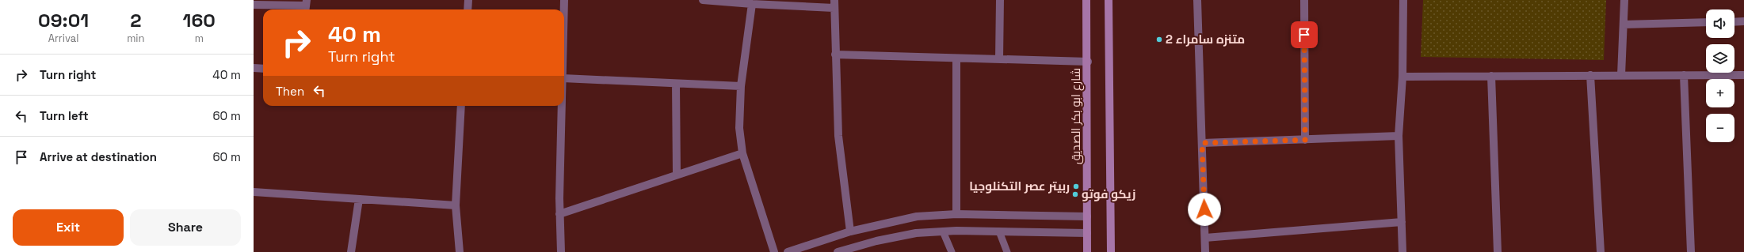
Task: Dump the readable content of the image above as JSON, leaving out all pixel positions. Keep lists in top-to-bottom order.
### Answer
{
  "streets": {
    "main road": ["شارع ابو بكر الصديق"]
  },
  "places": ["متنزه سامراء 2", "ربيتر عصر التكنلوجيا", "زيكو فوتو"],
  "page": {
    "eta": [
      "09:01",
      "Arrival",
      "2",
      "min",
      "160",
      "m"
    ],
    "map_buttons": ["+", "−"],
    "turn": ["40 m", "Turn right"],
    "list": [
      {
        "name": "Turn right",
        "value": "40 m"
      },
      {
        "name": "Turn left",
        "value": "60 m"
      },
      {
        "name": "Arrive at destination",
        "value": "60 m"
      }
    ],
    "then": "Then",
    "buttons": ["Exit", "Share"]
  }
}
